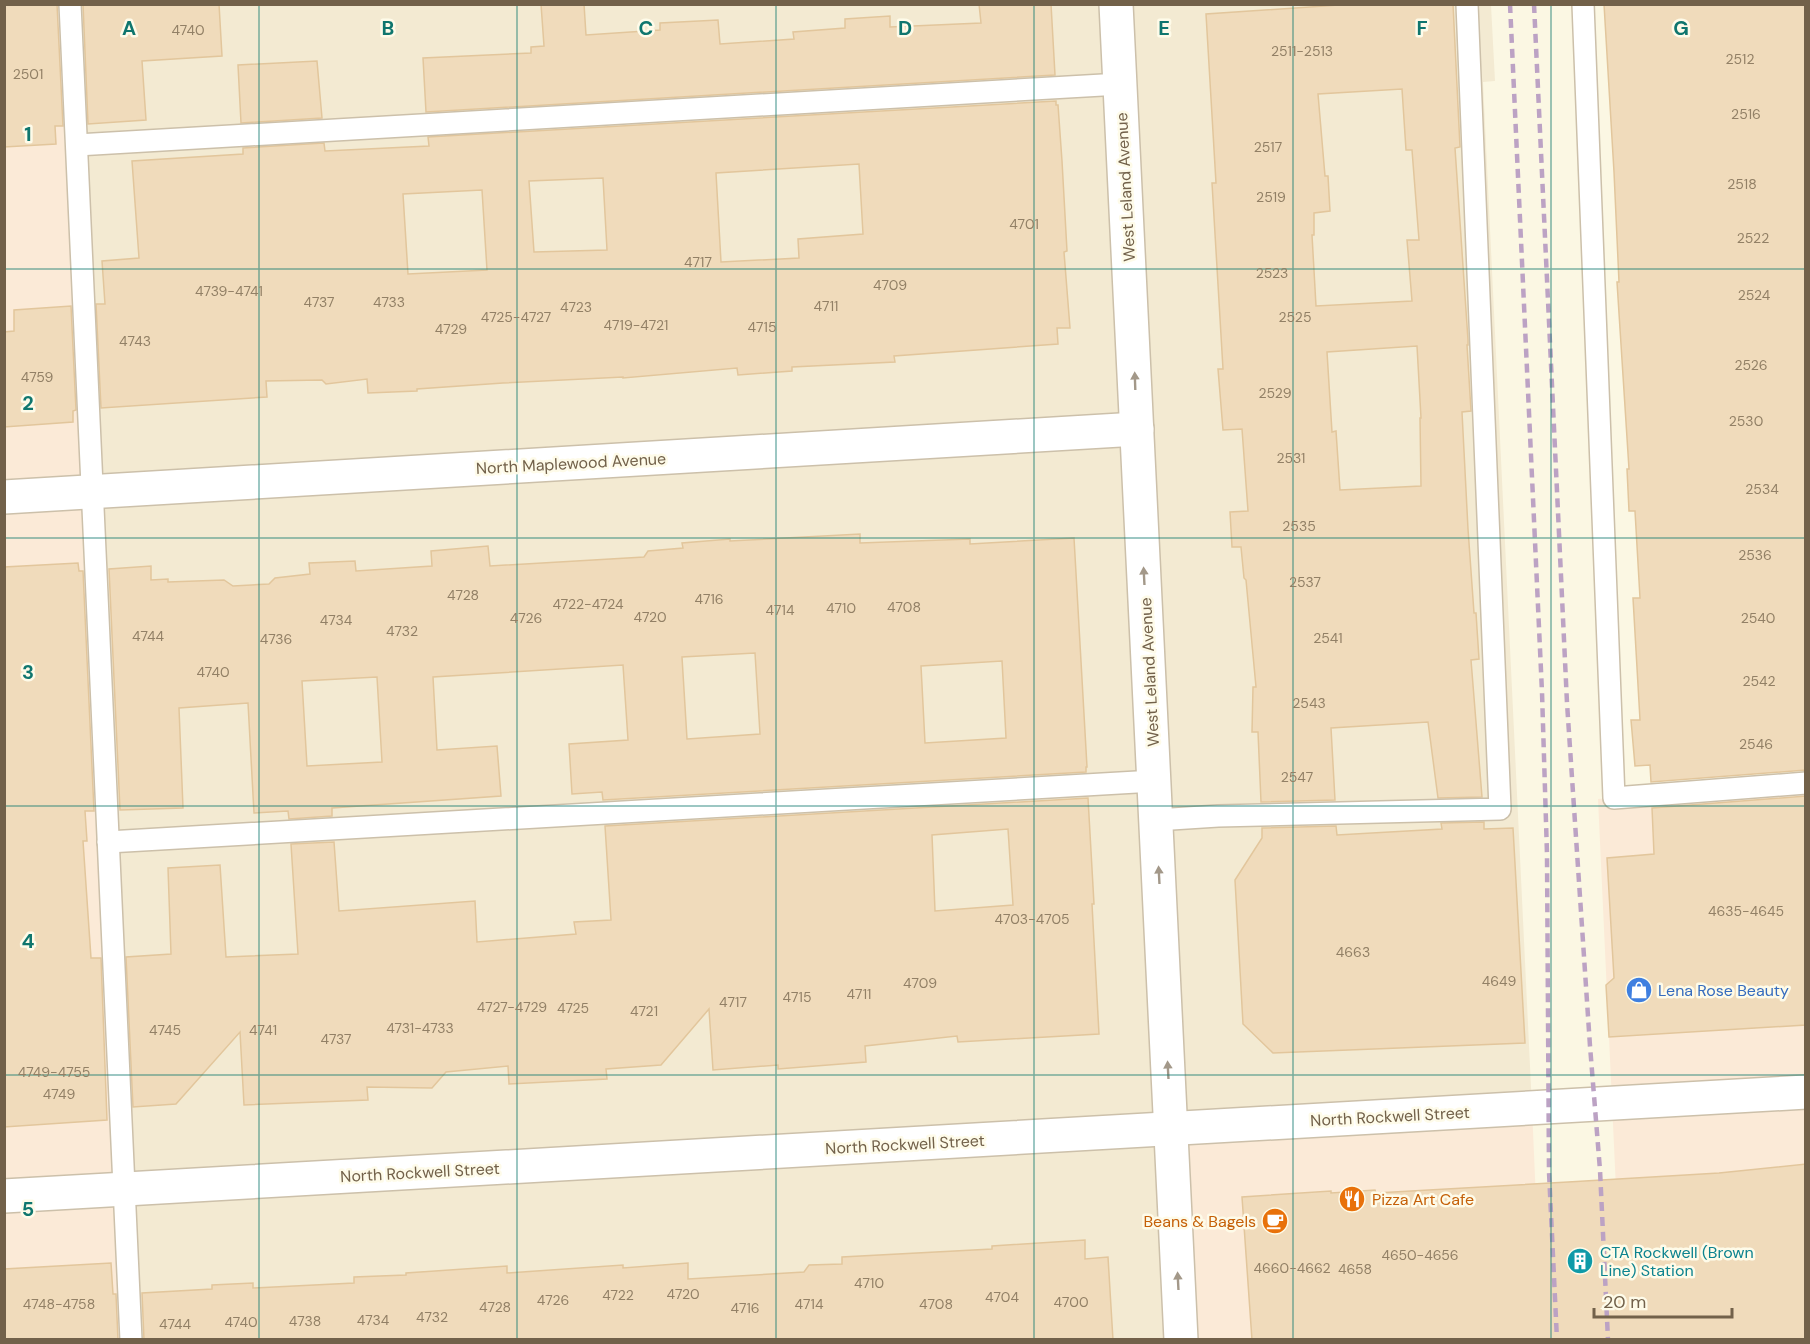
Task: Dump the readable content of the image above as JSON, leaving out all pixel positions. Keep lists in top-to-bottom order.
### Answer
{
  "streets": {
    "street": ["West Leland Avenue", "North Maplewood Avenue", "North Rockwell Street"]
  },
  "crossings": [
    ["West Leland Avenue", "North Maplewood Avenue"],
    ["West Leland Avenue", "North Rockwell Street"]
  ],
  "one_way": ["West Leland Avenue"],
  "places": {
    "shop": ["Lena Rose Beauty"],
    "restaurant": ["Pizza Art Cafe"],
    "cafe": ["Beans & Bagels"],
    "building": ["CTA Rockwell (Brown Line) Station"]
  },
  "house_numbers": [
    "4740",
    "2511-2513",
    "2512",
    "2501",
    "2516",
    "2517",
    "2518",
    "2519",
    "4701",
    "2522",
    "4717",
    "2523",
    "4709",
    "4739-4741",
    "2524",
    "4737",
    "4733",
    "4711",
    "4723",
    "4725-4727",
    "2525",
    "4719-4721",
    "4715",
    "4729",
    "4743",
    "2526",
    "4759",
    "2529",
    "2530",
    "2531",
    "2534",
    "2535",
    "2536",
    "2537",
    "4728",
    "4716",
    "4722-4724",
    "4708",
    "4710",
    "4714",
    "4720",
    "4726",
    "2540",
    "4734",
    "4732",
    "4744",
    "2541",
    "4736",
    "4740",
    "2542",
    "2543",
    "2546",
    "2547",
    "4635-4645",
    "4703-4705",
    "4663",
    "4649",
    "4709",
    "4711",
    "4715",
    "4717",
    "4727-4729",
    "4725",
    "4721",
    "4731-4733",
    "4745",
    "4741",
    "4737",
    "4749-4755",
    "4749",
    "4650-4656",
    "4660-4662",
    "4658",
    "4710",
    "4720",
    "4722",
    "4704",
    "4726",
    "4700",
    "4748-4758",
    "4714",
    "4708",
    "4728",
    "4716",
    "4732",
    "4734",
    "4738",
    "4740",
    "4744"
  ],
  "scale_bar": "20 m",
  "grid": {
    "columns": [
      "A",
      "B",
      "C",
      "D",
      "E",
      "F",
      "G"
    ],
    "rows": [
      "1",
      "2",
      "3",
      "4",
      "5"
    ]
  }
}
